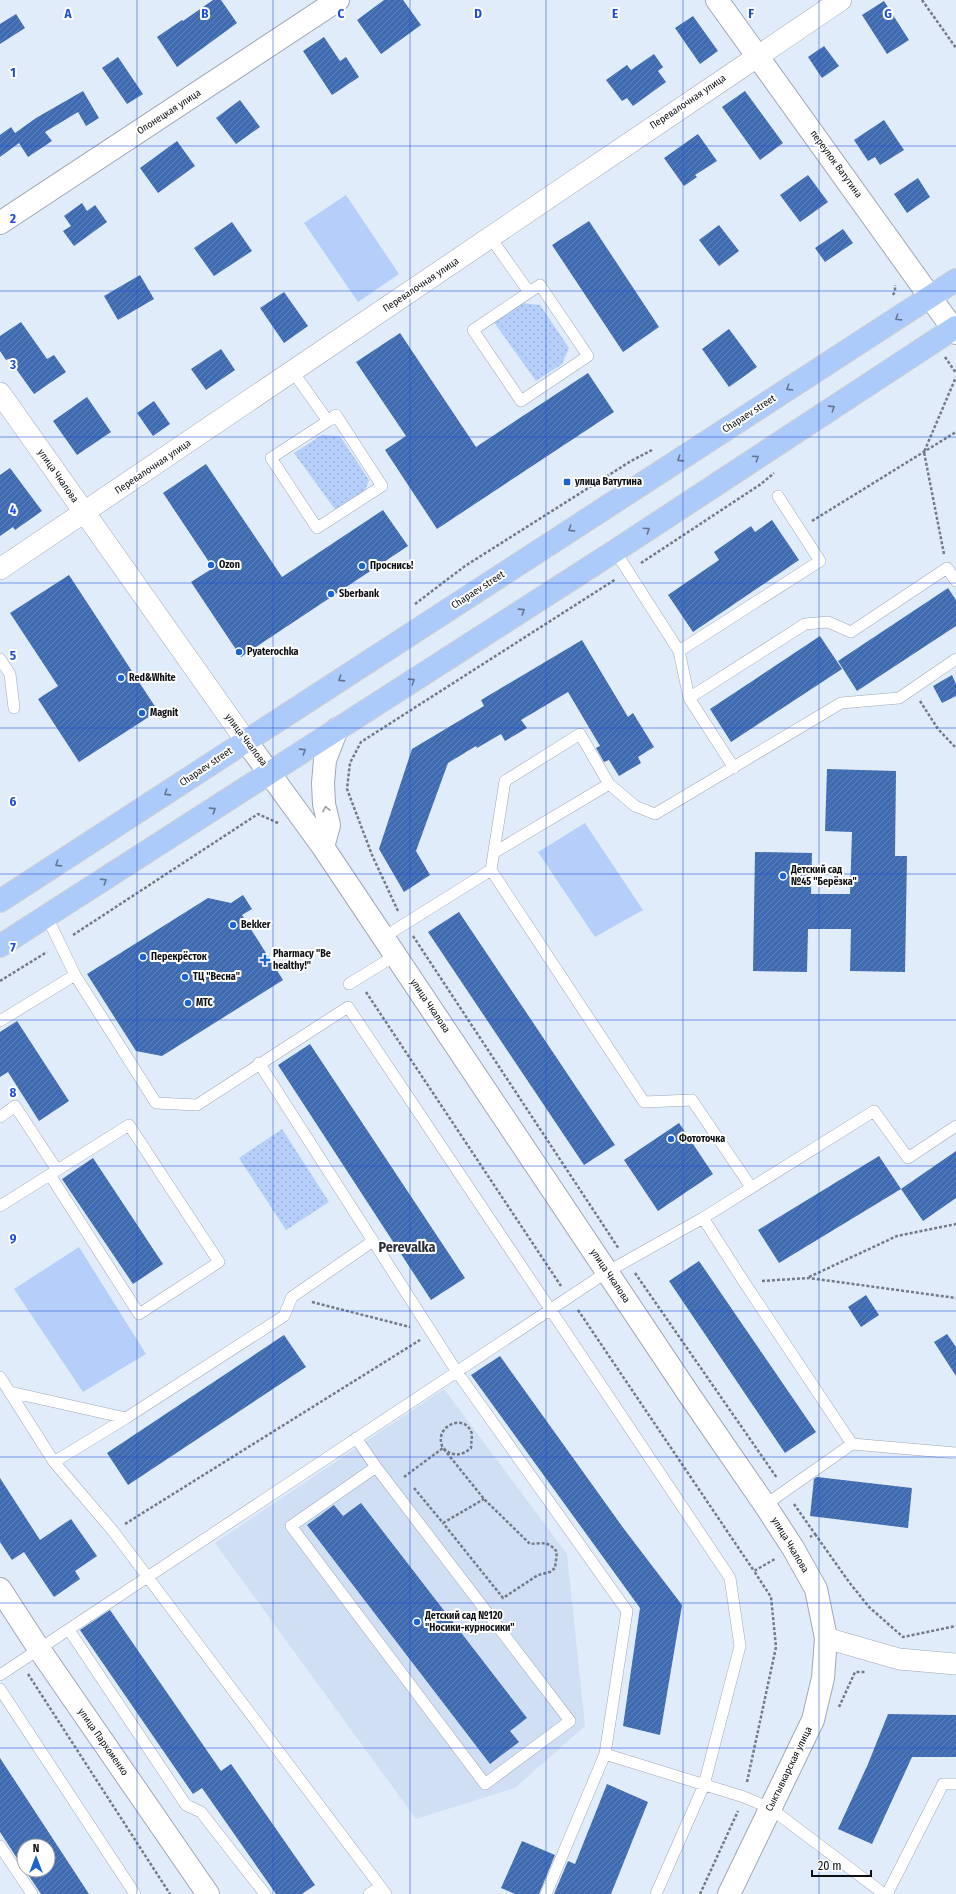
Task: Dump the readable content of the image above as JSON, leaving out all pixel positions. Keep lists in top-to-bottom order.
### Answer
{
  "streets": {
    "main road": [
      "Олонецкая улица",
      "переулок Ватутина",
      "Chapaev street",
      "улица Чкалова",
      "улица Пархоменко",
      "Сыктывкарская улица"
    ],
    "street": ["Перевалочная улица"]
  },
  "crossings": [
    ["Перевалочная улица", "переулок Ватутина"],
    ["Перевалочная улица", "улица Чкалова"],
    ["переулок Ватутина", "Chapaev street"],
    ["Chapaev street", "улица Чкалова"],
    ["улица Чкалова", "Сыктывкарская улица"]
  ],
  "districts": ["Perevalka"],
  "places": {
    "transit": ["улица Ватутина"],
    "other": [
      "Ozon",
      "Проснись!",
      "Sberbank",
      "Pyaterochka",
      "Red&White",
      "Magnit",
      "Детский сад №45 \"Берёзка\"",
      "Bekker",
      "Перекрёсток",
      "ТЦ \"Весна\"",
      "МТС",
      "Фототочка",
      "Детский сад №120 \"Носики-курносики\""
    ],
    "health": ["Pharmacy \"Be healthy!\""]
  },
  "scale_bar": "20 m",
  "north": "top",
  "grid": {
    "columns": [
      "A",
      "B",
      "C",
      "D",
      "E",
      "F",
      "G"
    ],
    "rows": [
      "1",
      "2",
      "3",
      "4",
      "5",
      "6",
      "7",
      "8",
      "9"
    ]
  }
}
